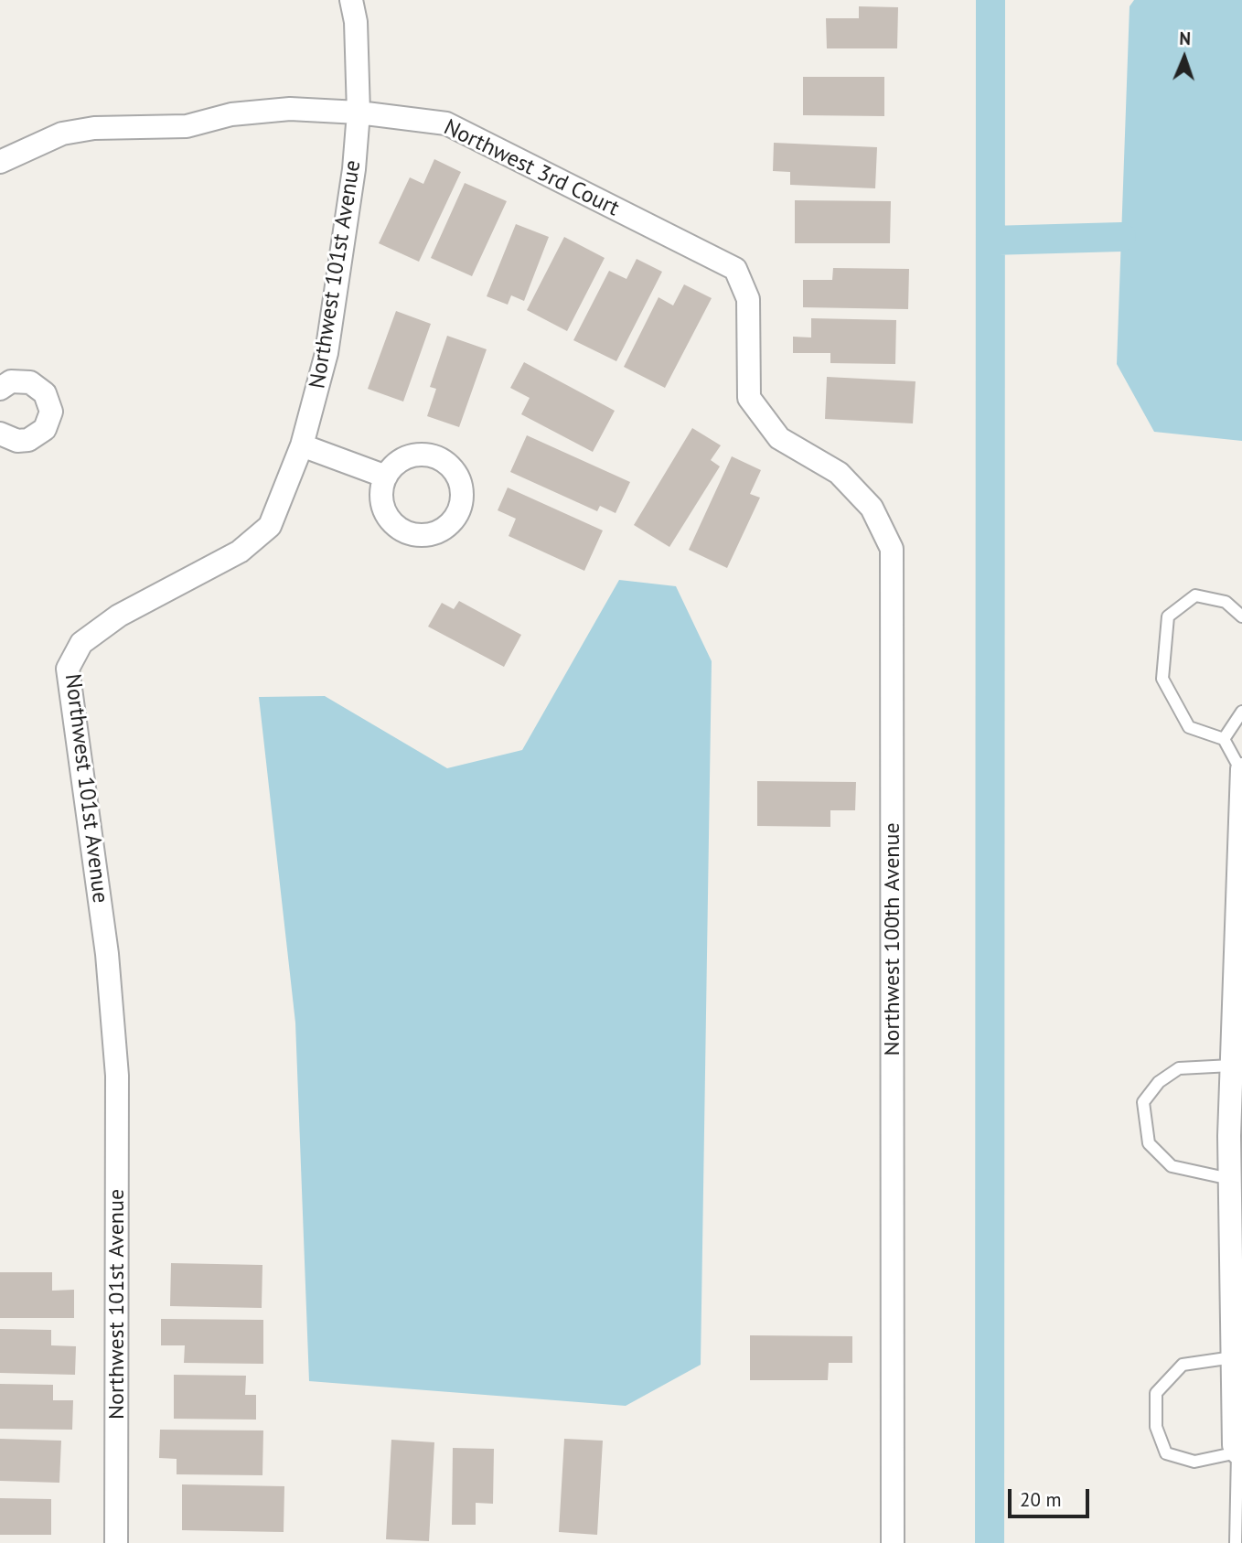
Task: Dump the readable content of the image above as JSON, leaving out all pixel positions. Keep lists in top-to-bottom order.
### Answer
{
  "streets": {
    "street": ["Northwest 3rd Court", "Northwest 101st Avenue", "Northwest 100th Avenue"]
  },
  "crossings": [
    ["Northwest 3rd Court", "Northwest 101st Avenue"],
    ["Northwest 3rd Court", "Northwest 100th Avenue"]
  ],
  "scale_bar": "20 m",
  "north": "top"
}
